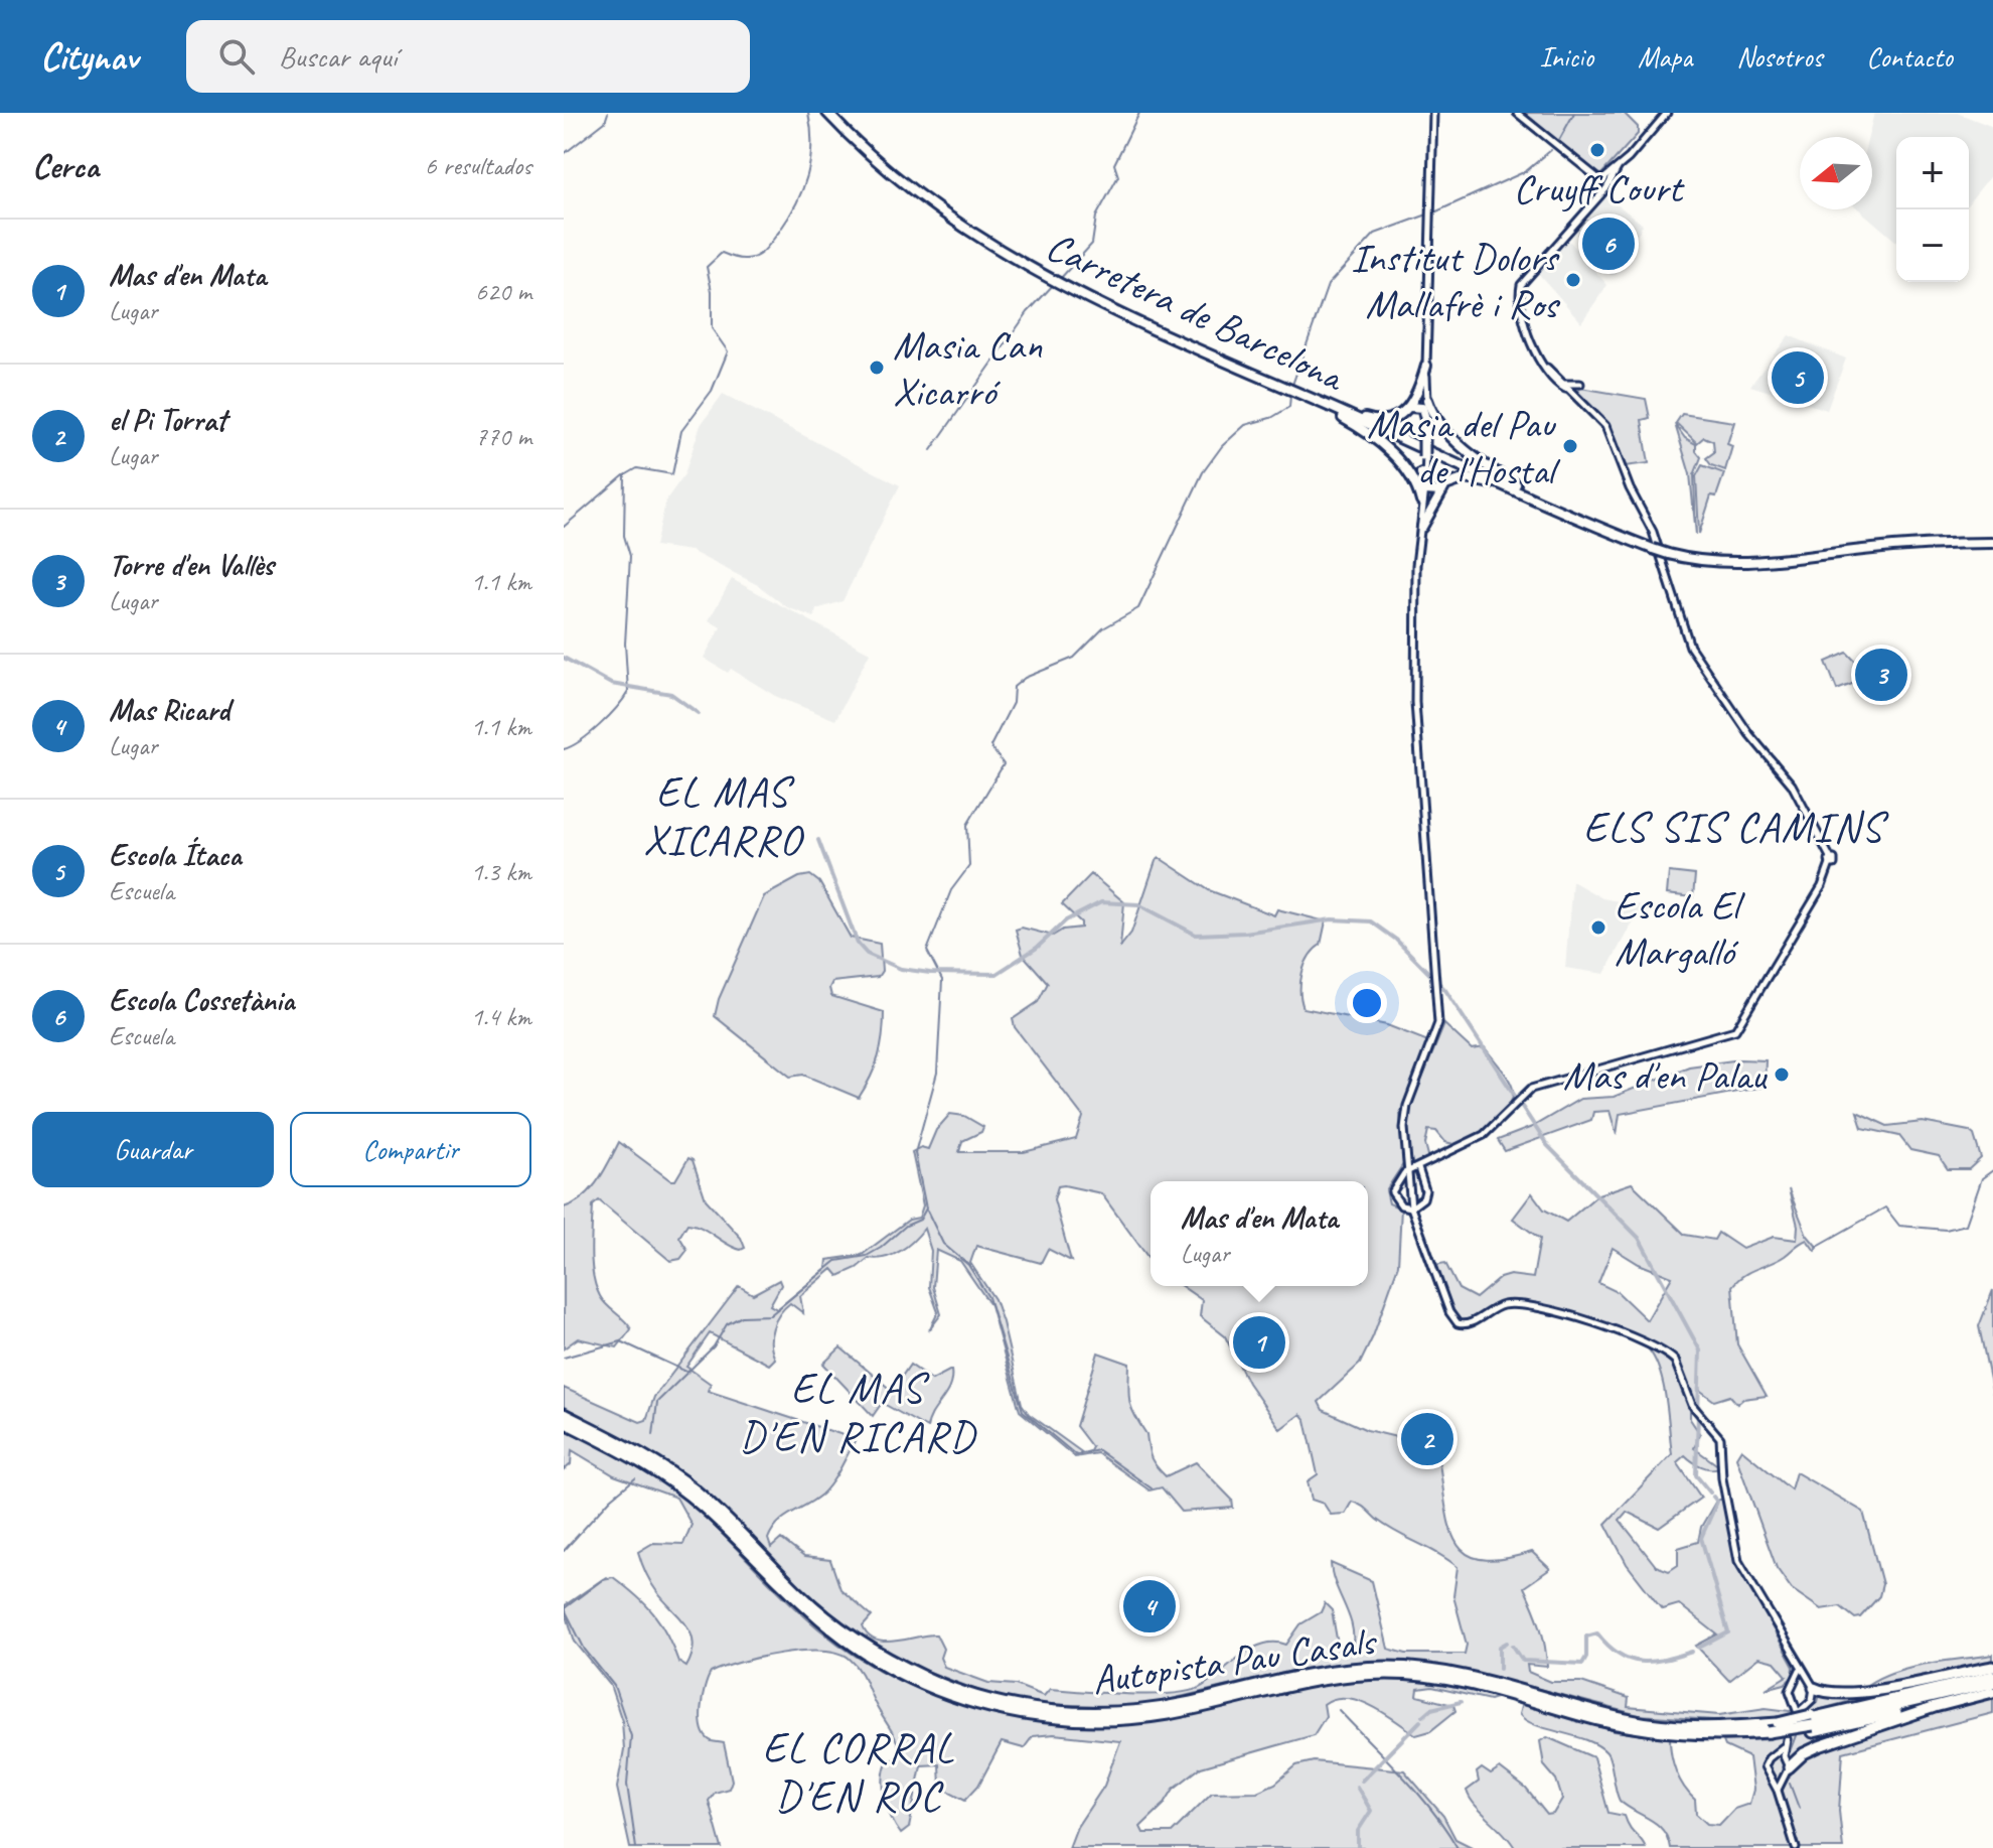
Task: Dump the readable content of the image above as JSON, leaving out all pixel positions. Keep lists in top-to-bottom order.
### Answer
{
  "streets": {
    "highway": ["Carretera de Barcelona", "Autopista Pau Casals"]
  },
  "districts": [
    "EL MAS XICARRO",
    "ELS SIS CAMINS",
    "EL MAS D'EN RICARD",
    "EL CORRAL D'EN ROC"
  ],
  "places": [
    "Cruyff Court",
    "Institut Dolors Mallafrè i Ros",
    "Masia Can Xicarró",
    "Masia del Pau de l'Hostal",
    "Escola El Margalló",
    "Mas d'en Palau"
  ],
  "north": "left",
  "page": {
    "header": "Citynav",
    "search": "Buscar aquí",
    "nav": [
      "Inicio",
      "Mapa",
      "Nosotros",
      "Contacto"
    ],
    "heading": ["Cerca", "6 resultados"],
    "map_buttons": ["+", "−"],
    "pins": [
      "6",
      "5",
      "3",
      "1",
      "2",
      "4"
    ],
    "list": [
      {
        "mark": "1",
        "name": "Mas d'en Mata",
        "note": "Lugar",
        "value": "620 m"
      },
      {
        "mark": "2",
        "name": "el Pi Torrat",
        "note": "Lugar",
        "value": "770 m"
      },
      {
        "mark": "3",
        "name": "Torre d'en Vallès",
        "note": "Lugar",
        "value": "1.1 km"
      },
      {
        "mark": "4",
        "name": "Mas Ricard",
        "note": "Lugar",
        "value": "1.1 km"
      },
      {
        "mark": "5",
        "name": "Escola Ítaca",
        "note": "Escuela",
        "value": "1.3 km"
      },
      {
        "mark": "6",
        "name": "Escola Cossetània",
        "note": "Escuela",
        "value": "1.4 km"
      }
    ],
    "buttons": ["Guardar", "Compartir"],
    "popup": ["Mas d'en Mata", "Lugar"]
  }
}
